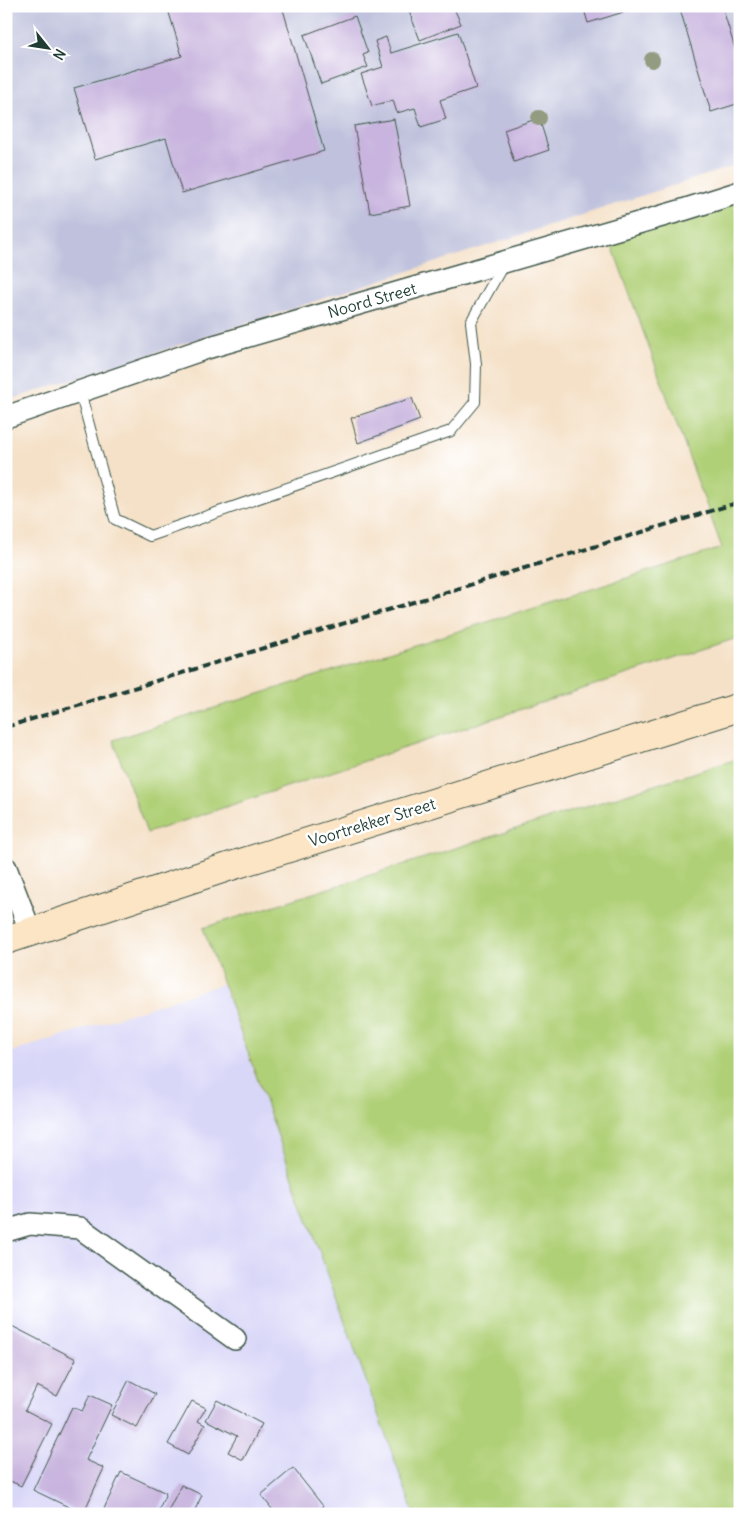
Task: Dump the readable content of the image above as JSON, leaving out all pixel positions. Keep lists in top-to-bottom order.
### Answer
{
  "streets": {
    "main road": ["Voortrekker Street"],
    "street": ["Noord Street"]
  },
  "north": "bottom right"
}
